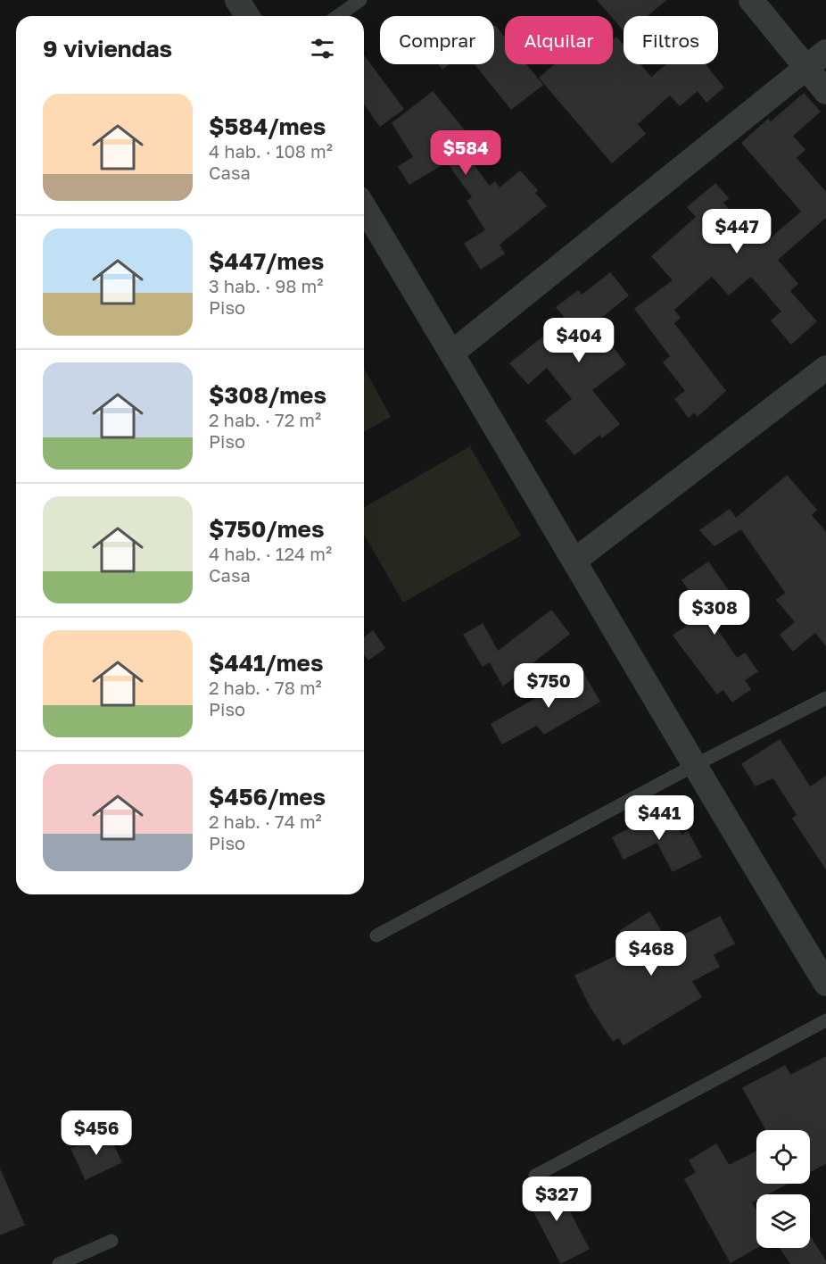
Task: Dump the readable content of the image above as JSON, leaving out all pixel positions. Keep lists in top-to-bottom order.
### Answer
{
  "page": {
    "chip": ["Comprar", "Alquilar", "Filtros"],
    "heading": "9 viviendas",
    "list": [
      {
        "name": "$584/mes",
        "note": "4 hab. · 108 m² · Casa"
      },
      {
        "name": "$447/mes",
        "note": "3 hab. · 98 m² · Piso"
      },
      {
        "name": "$308/mes",
        "note": "2 hab. · 72 m² · Piso"
      },
      {
        "name": "$750/mes",
        "note": "4 hab. · 124 m² · Casa"
      },
      {
        "name": "$441/mes",
        "note": "2 hab. · 78 m² · Piso"
      },
      {
        "name": "$456/mes",
        "note": "2 hab. · 74 m² · Piso"
      }
    ],
    "price": [
      "$584",
      "$447",
      "$404",
      "$308",
      "$750",
      "$441",
      "$468",
      "$456",
      "$327"
    ]
  }
}
